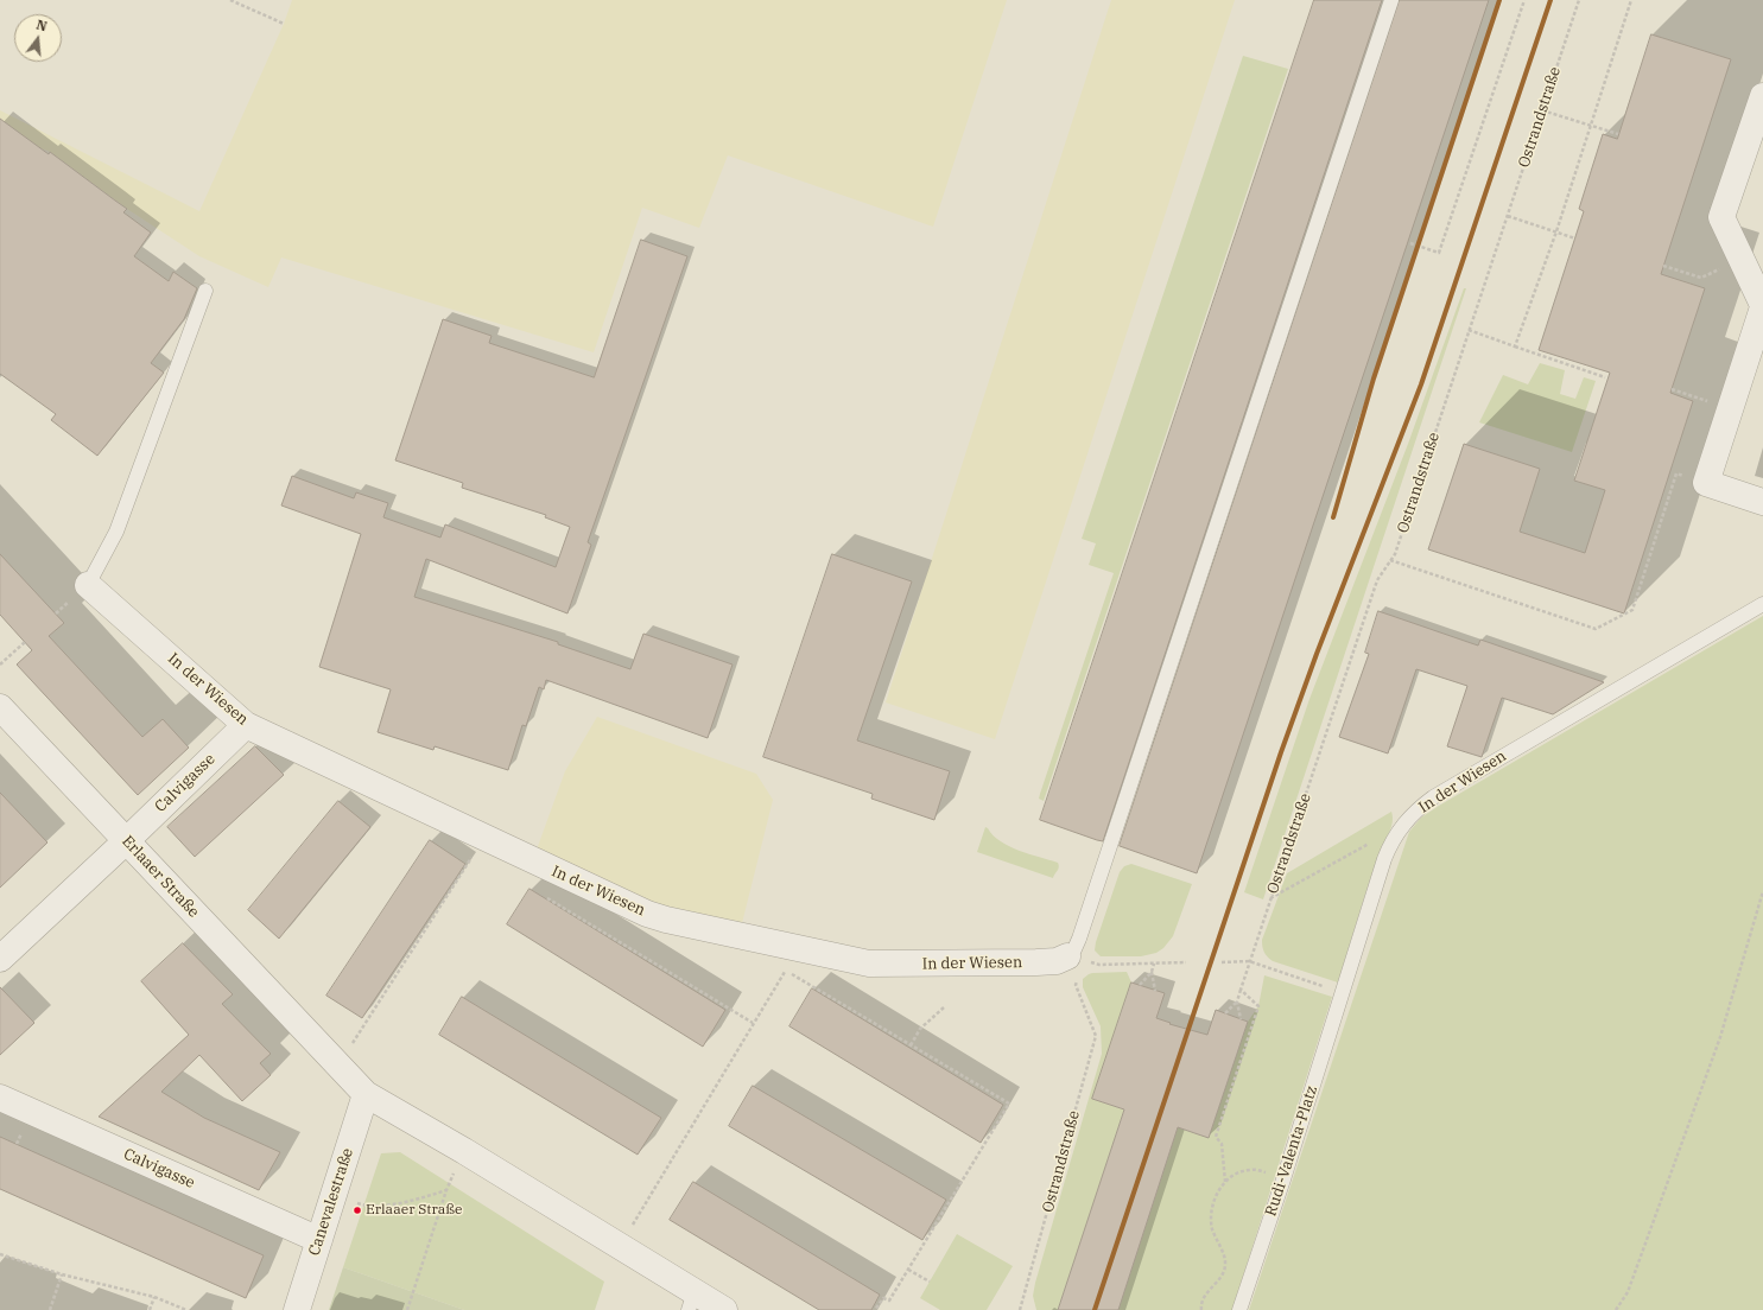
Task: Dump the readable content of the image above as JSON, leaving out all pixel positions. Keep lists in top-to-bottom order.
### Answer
{
  "streets": {
    "street": [
      "In der Wiesen",
      "Calvigasse",
      "Erlaaer Straße",
      "Canevalestraße"
    ],
    "lane": ["Rudi-Valenta-Platz"],
    "path": ["Ostrandstraße"]
  },
  "crossings": [
    ["Ostrandstraße", "In der Wiesen"],
    ["In der Wiesen", "Calvigasse"],
    ["In der Wiesen", "Rudi-Valenta-Platz"],
    ["Calvigasse", "Erlaaer Straße"],
    ["Calvigasse", "Canevalestraße"],
    ["Erlaaer Straße", "Canevalestraße"]
  ],
  "places": ["Erlaaer Straße"],
  "north": "top"
}
